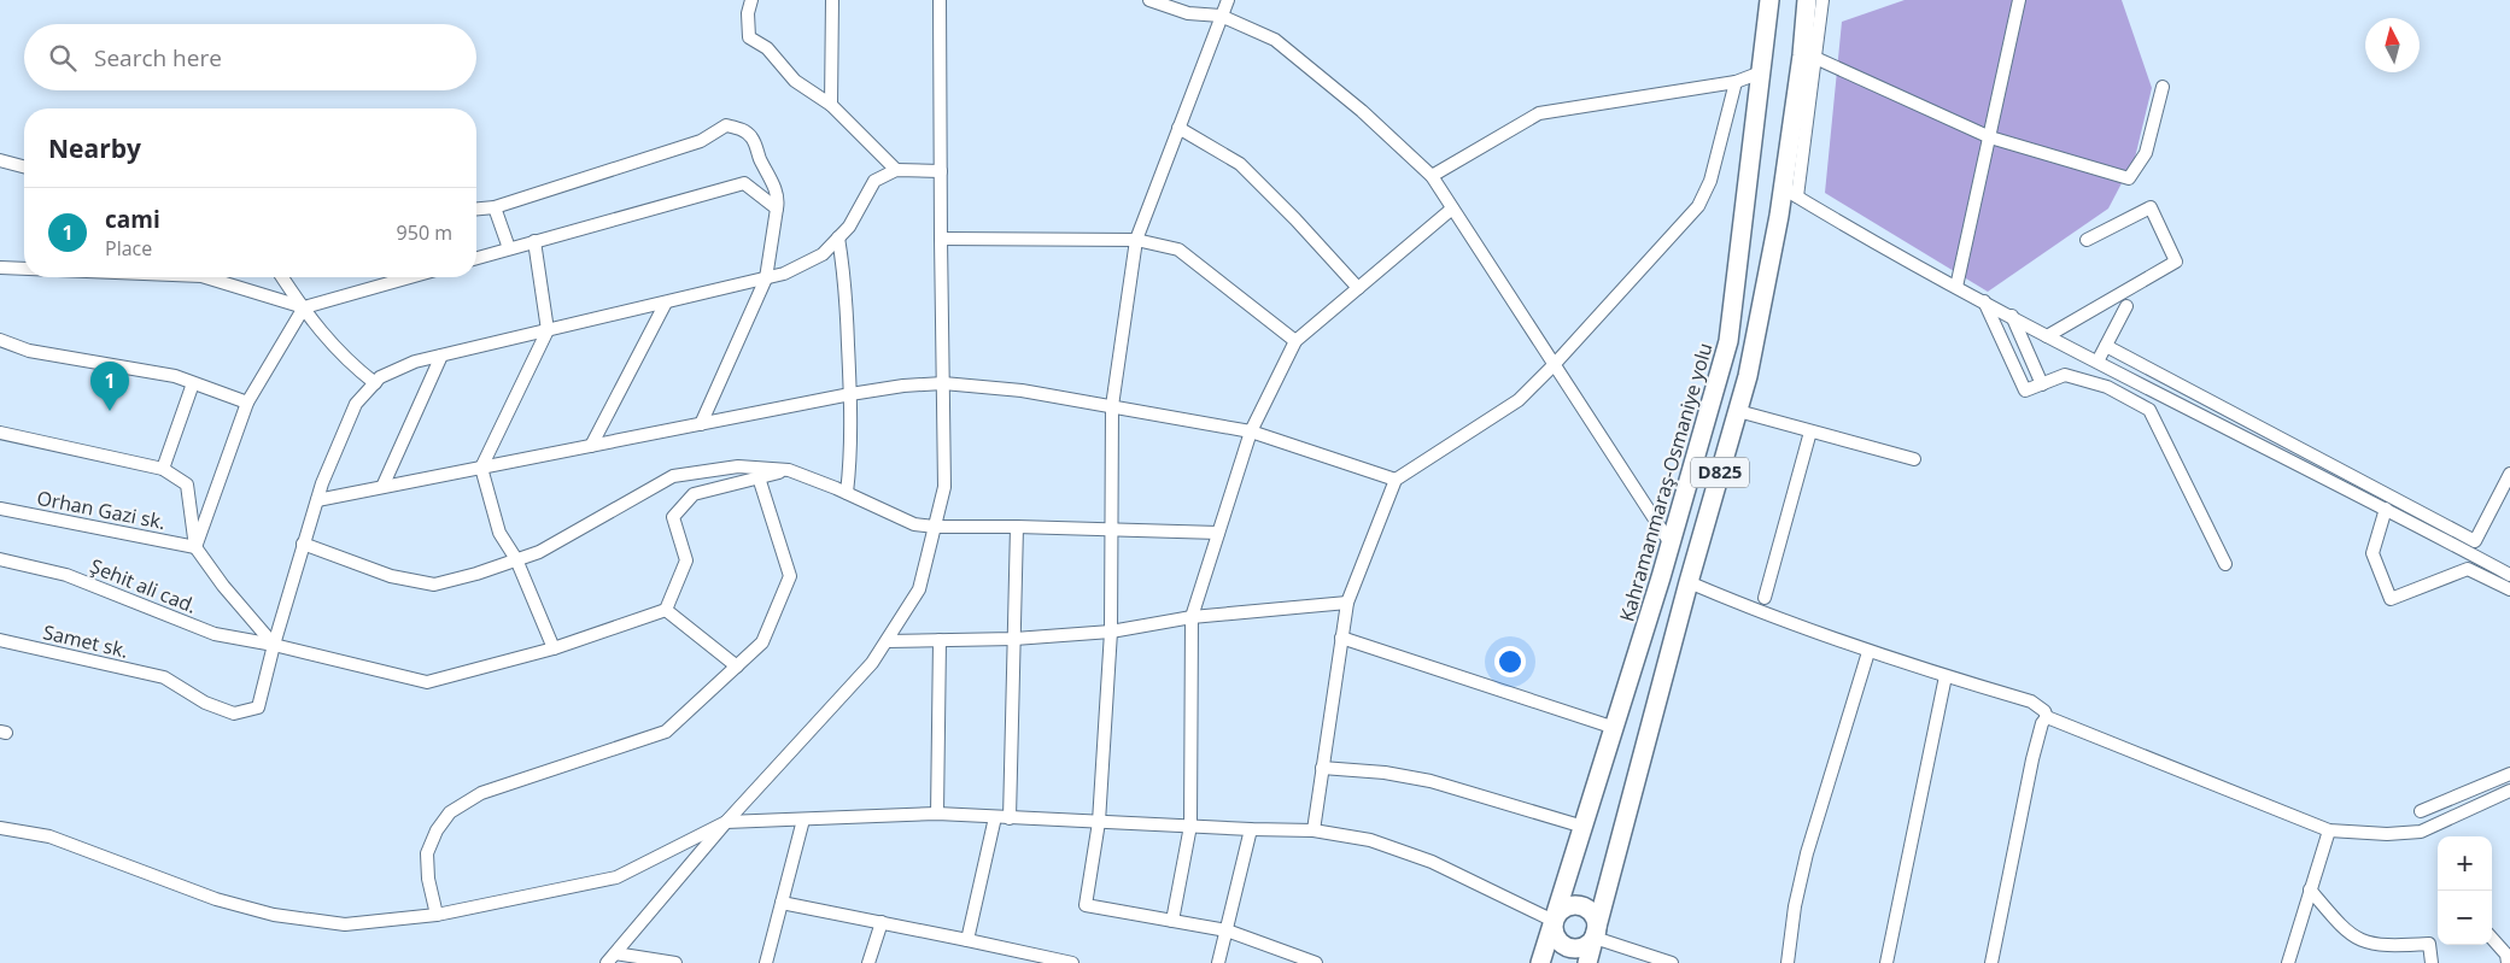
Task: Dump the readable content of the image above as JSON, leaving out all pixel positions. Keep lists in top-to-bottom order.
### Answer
{
  "streets": {
    "highway": ["D825", "Kahramanmaraş-Osmaniye yolu"],
    "street": ["Orhan Gazi sk.", "Şehit ali cad.", "Samet sk."]
  },
  "crossings": [
    ["D825", "Kahramanmaraş-Osmaniye yolu"],
    ["Şehit ali cad.", "Samet sk."]
  ],
  "north": "top",
  "page": {
    "search": "Search here",
    "heading": "Nearby",
    "list": [
      {
        "mark": "1",
        "name": "cami",
        "note": "Place",
        "value": "950 m"
      }
    ],
    "pins": "1",
    "map_buttons": ["+", "−"]
  }
}
